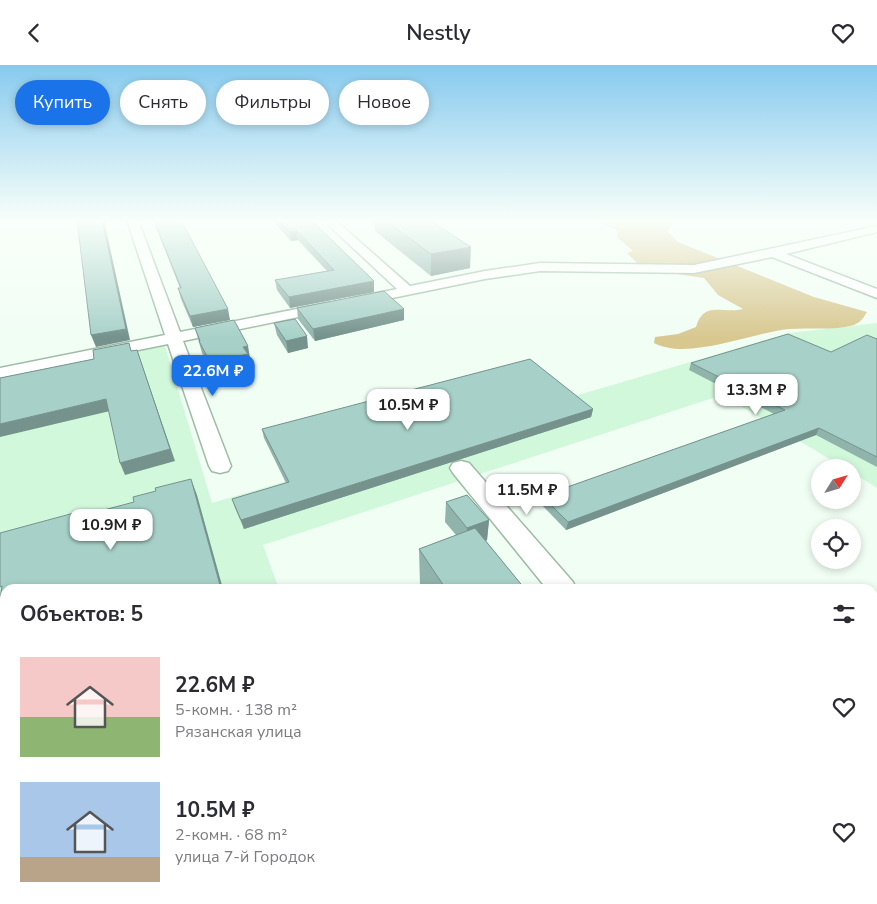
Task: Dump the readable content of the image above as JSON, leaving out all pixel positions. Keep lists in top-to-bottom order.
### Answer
{
  "north": "top right",
  "page": {
    "header": "Nestly",
    "chip": [
      "Купить",
      "Снять",
      "Фильтры",
      "Новое"
    ],
    "price": [
      "22.6M ₽",
      "13.3M ₽",
      "10.5M ₽",
      "11.5M ₽",
      "10.9M ₽"
    ],
    "heading": "Объектов: 5",
    "list": [
      {
        "name": "22.6M ₽",
        "note": "5-комн. · 138 m² · Рязанская улица"
      },
      {
        "name": "10.5M ₽",
        "note": "2-комн. · 68 m² · улица 7-й Городок"
      }
    ]
  }
}
